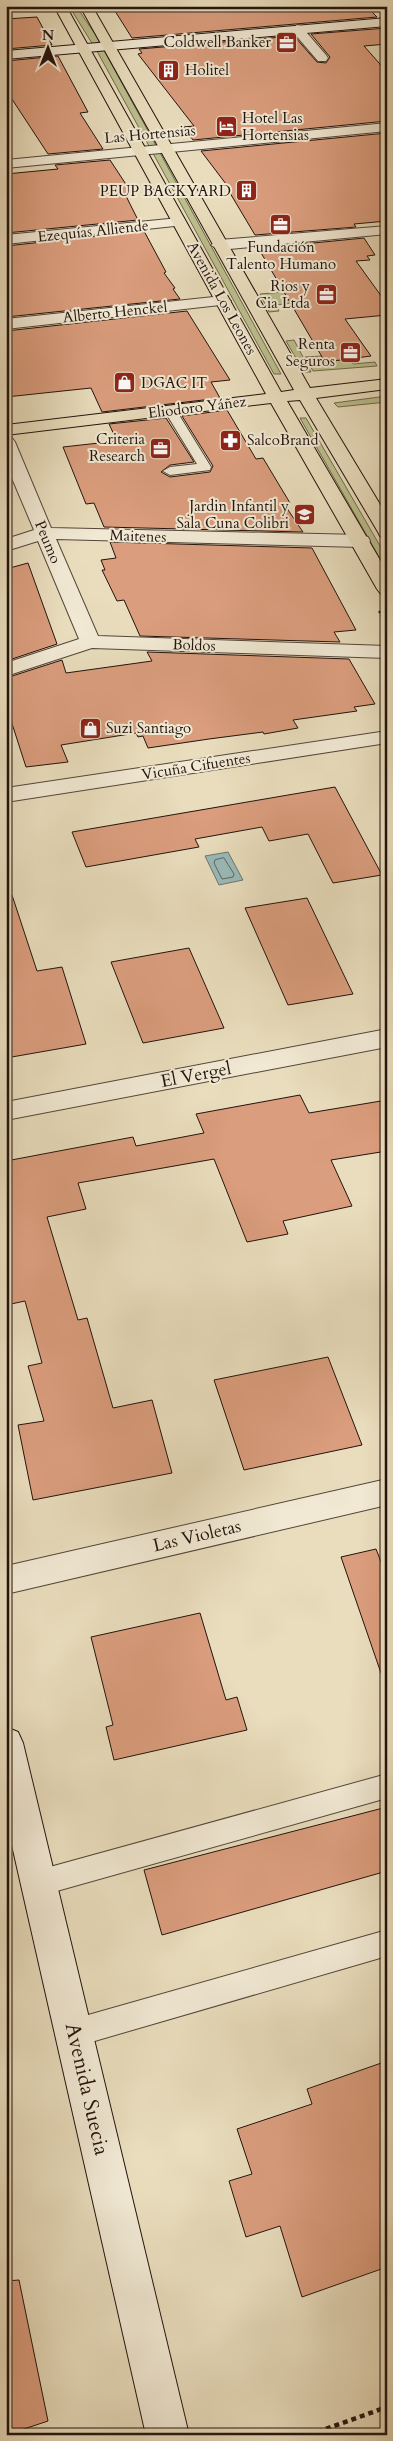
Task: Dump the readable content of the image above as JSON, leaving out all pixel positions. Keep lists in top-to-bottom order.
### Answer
{
  "streets": {
    "main road": ["Avenida Los Leones", "Eliodoro Yáñez"],
    "street": [
      "Las Hortensias",
      "Ezequías Alliende",
      "Alberto Henckel",
      "Maitenes",
      "Peumo",
      "Boldos",
      "Vicuña Cifuentes",
      "El Vergel",
      "Las Violetas",
      "Avenida Suecia"
    ]
  },
  "crossings": [
    ["Las Hortensias", "Avenida Los Leones"],
    ["Ezequías Alliende", "Avenida Los Leones"],
    ["Avenida Los Leones", "Alberto Henckel"],
    ["Avenida Los Leones", "Eliodoro Yáñez"],
    ["Avenida Los Leones", "Maitenes"],
    ["Maitenes", "Peumo"],
    ["Peumo", "Boldos"]
  ],
  "places": {
    "office": [
      "Coldwell Banker",
      "Fundación Talento Humano",
      "Rios y Cia Ltda",
      "Renta Seguros",
      "Criteria Research"
    ],
    "building": ["Holitel", "PEUP BACKYARD"],
    "hotel": ["Hotel Las Hortensias"],
    "shop": ["DGAC IT", "Suzi Santiago"],
    "pharmacy": ["SalcoBrand"],
    "school or university": ["Jardin Infantil y Sala Cuna Colibri"]
  },
  "north": "top"
}
